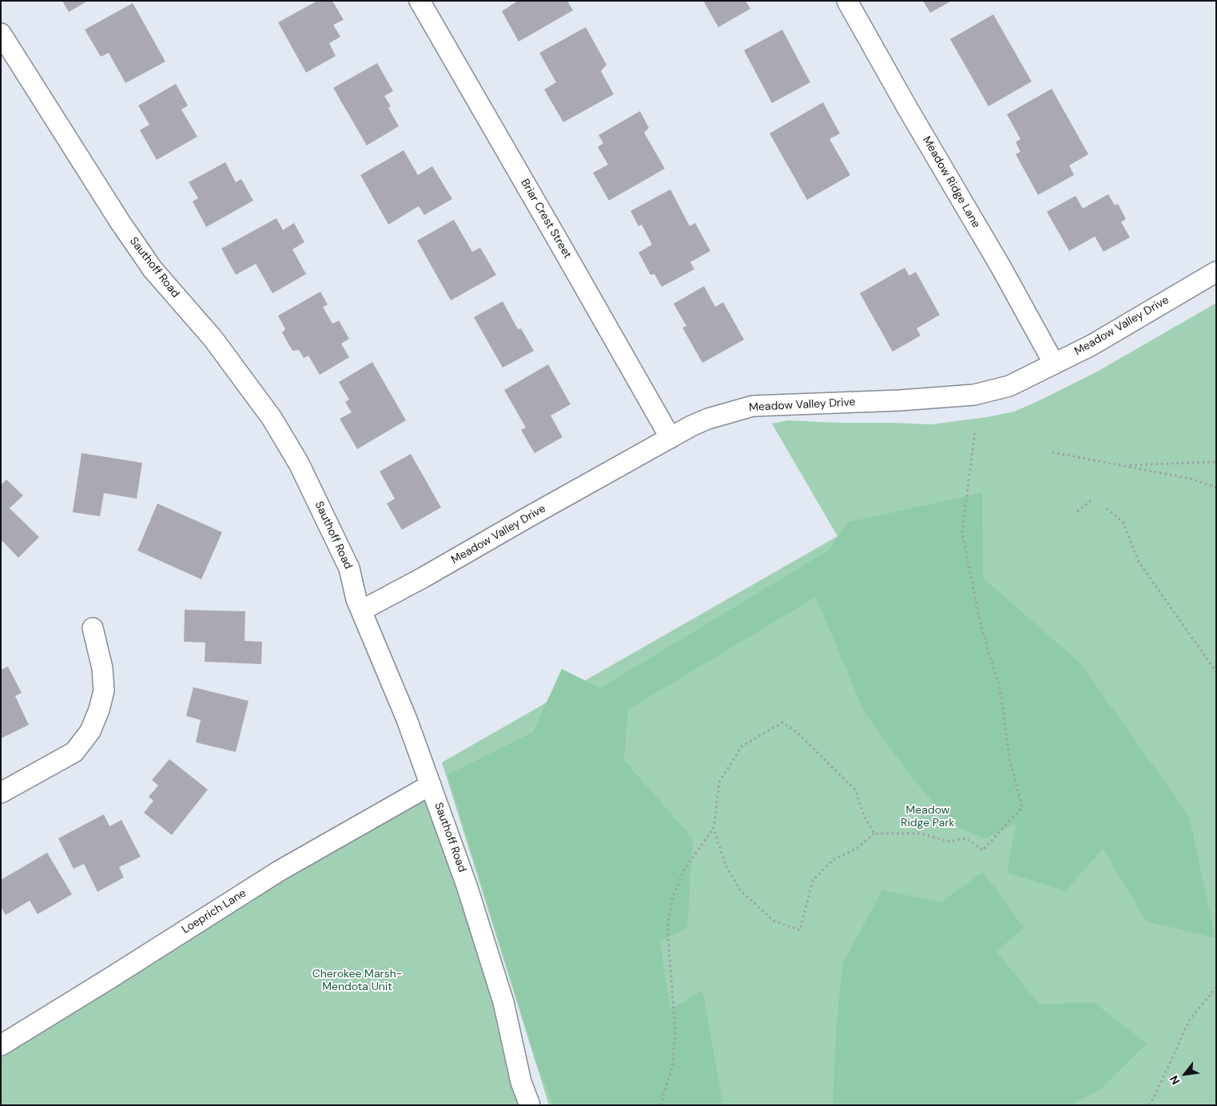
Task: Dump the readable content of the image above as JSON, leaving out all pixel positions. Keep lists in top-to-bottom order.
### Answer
{
  "streets": {
    "street": [
      "Meadow Ridge Lane",
      "Briar Crest Street",
      "Sauthoff Road",
      "Meadow Valley Drive",
      "Loeprich Lane"
    ]
  },
  "crossings": [
    ["Meadow Ridge Lane", "Meadow Valley Drive"],
    ["Briar Crest Street", "Meadow Valley Drive"],
    ["Sauthoff Road", "Meadow Valley Drive"],
    ["Sauthoff Road", "Loeprich Lane"]
  ],
  "parks": ["Meadow Ridge Park", "Cherokee Marsh- Mendota Unit"],
  "north": "bottom left"
}
